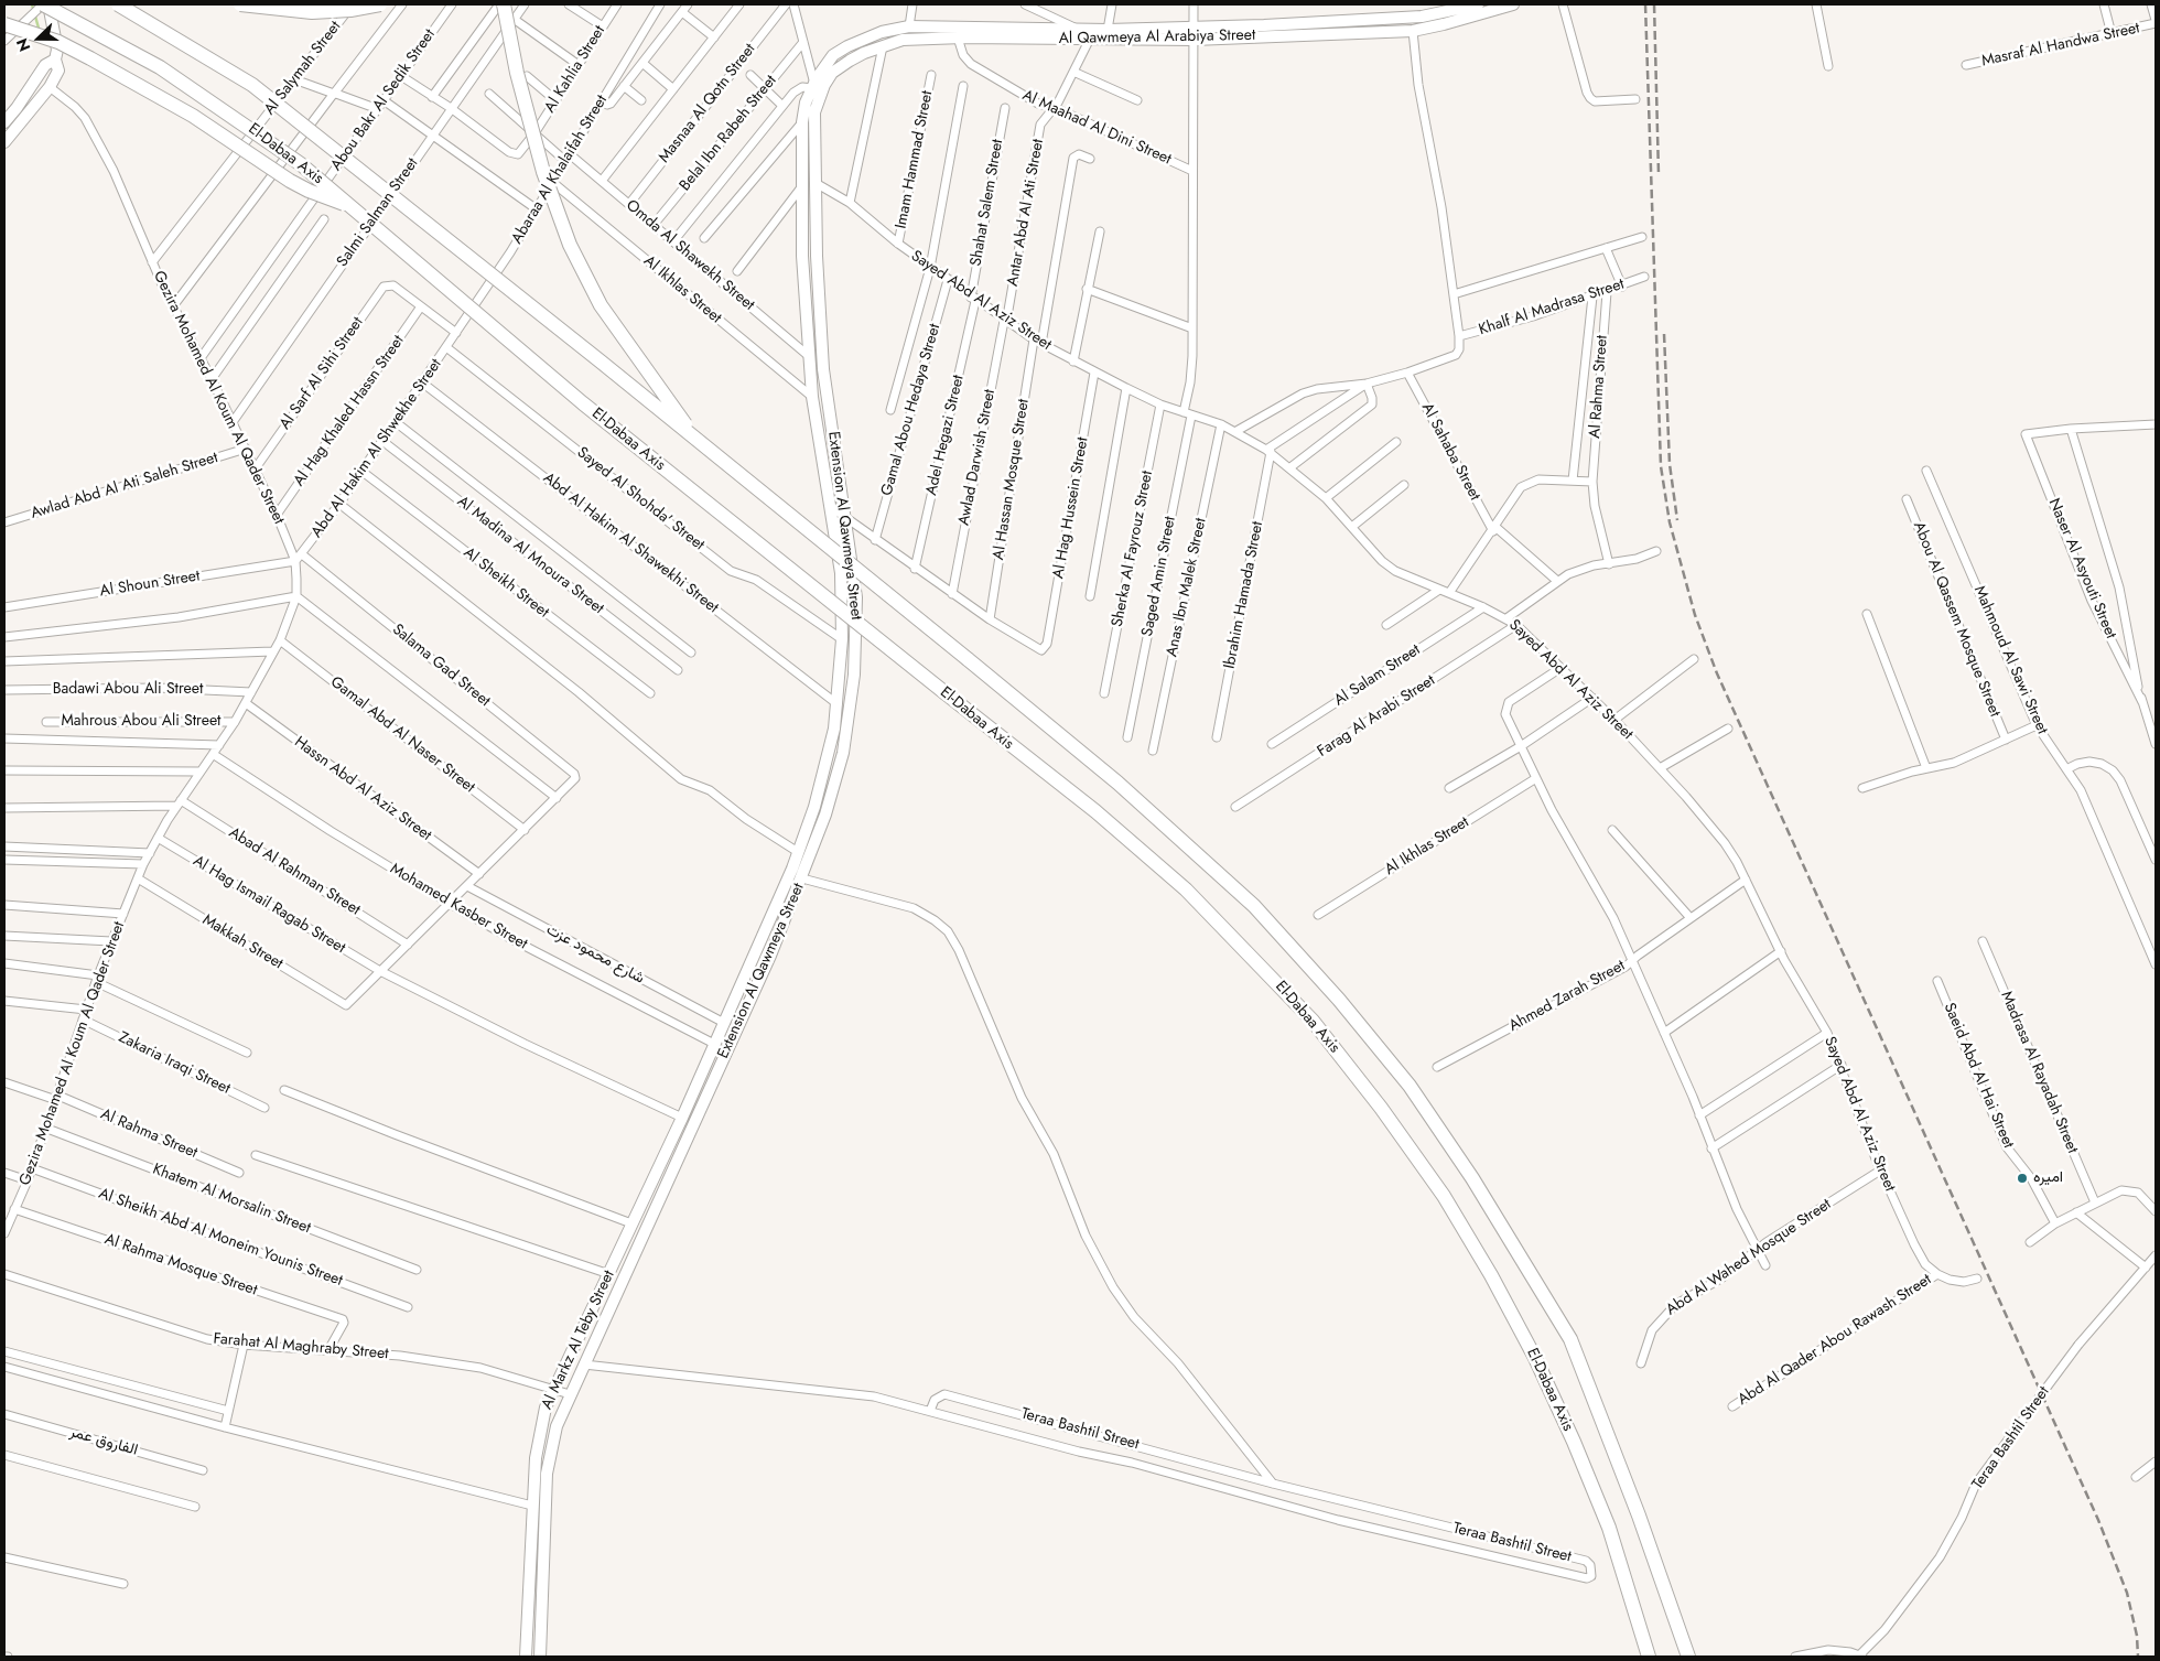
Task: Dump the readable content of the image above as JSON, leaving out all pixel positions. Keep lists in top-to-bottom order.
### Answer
{
  "streets": {
    "highway": ["El-Dabaa Axis"],
    "street": [
      "Al Qawmeya Al Arabiya Street",
      "Masraf Al Handwa Street",
      "Al Salymah Street",
      "Al Kahlia Street",
      "Abou Bakr Al Sedik Street",
      "Masnaa Al Qotn Street",
      "Al Maahad Al Dini Street",
      "Belal Ibn Rabeh Street",
      "Imam Hammad Street",
      "Abaraa Al Khalaifah Street",
      "Shahat Salem Street",
      "Salmi Salman Street",
      "Antar Abd Al Ati Street",
      "Omda Al Shawekh Street",
      "Al Ikhlas Street",
      "Sayed Abd Al Aziz Street",
      "Khalf Al Madrasa Street",
      "Al Sarf Al Sihi Street",
      "Al Rahma Street",
      "Gezira Mohamed Al Koum Al Qader Street",
      "Gamal Abou Hedaya Street",
      "Al Hag Khaled Hassn Street",
      "Adel Hegazi Street",
      "Abd Al Hakim Al Shwekhe Street",
      "Al Sahaba Street",
      "Awlad Darwish Street",
      "Al Hassan Mosque Street",
      "Awlad Abd Al Ati Saleh Street",
      "Sayed Al Shohda' Street",
      "Al Hag Hussein Street",
      "Extension Al Qawmeya Street",
      "Abd Al Hakim Al Shawekhi Street",
      "Sherka Al Fayrouz Street",
      "Al Madina Al Mnoura Street",
      "Naser Al Asyouti Street",
      "Saged Amin Street",
      "Al Sheikh Street",
      "Al Shoun Street",
      "Anas Ibn Malek Street",
      "Ibrahim Hamada Street",
      "Abou Al Qassem Mosque Street",
      "Mahmoud Al Sawi Street",
      "Salama Gad Street",
      "Al Salam Street",
      "Badawi Abou Ali Street",
      "Farag Al Arabi Street",
      "Mahrous Abou Ali Street",
      "Gamal Abd Al Naser Street",
      "Hassn Abd Al Aziz Street",
      "Abad Al Rahman Street",
      "Al Hag Ismail Ragab Street",
      "Mohamed Kasber Street",
      "Makkah Street",
      "شارع محمود عزت",
      "Ahmed Zarah Street",
      "Zakaria Iraqi Street",
      "Madrasa Al Rayadah Street",
      "Saeid Abd Al Hai Street",
      "Khatem Al Morsalin Street",
      "Al Sheikh Abd Al Moneim Younis Street",
      "Abd Al Wahed Mosque Street",
      "Al Rahma Mosque Street",
      "Al Markz Al Teby Street",
      "Abd Al Qader Abou Rawash Street",
      "Farahat Al Maghraby Street",
      "Teraa Bashtil Street",
      "الفاروق عمر"
    ]
  },
  "crossings": [
    ["Al Qawmeya Al Arabiya Street", "Al Maahad Al Dini Street"],
    ["Al Qawmeya Al Arabiya Street", "Antar Abd Al Ati Street"],
    ["Al Qawmeya Al Arabiya Street", "Extension Al Qawmeya Street"],
    ["Al Salymah Street", "Gezira Mohamed Al Koum Al Qader Street"],
    ["Al Kahlia Street", "Salmi Salman Street"],
    ["Al Kahlia Street", "Omda Al Shawekh Street"],
    ["Abou Bakr Al Sedik Street", "Gezira Mohamed Al Koum Al Qader Street"],
    ["Masnaa Al Qotn Street", "Omda Al Shawekh Street"],
    ["Al Maahad Al Dini Street", "Antar Abd Al Ati Street"],
    ["Al Maahad Al Dini Street", "Sayed Abd Al Aziz Street"],
    ["Al Maahad Al Dini Street", "Saged Amin Street"],
    ["Belal Ibn Rabeh Street", "Omda Al Shawekh Street"],
    ["Belal Ibn Rabeh Street", "Extension Al Qawmeya Street"],
    ["Imam Hammad Street", "Sayed Abd Al Aziz Street"],
    ["Abaraa Al Khalaifah Street", "Omda Al Shawekh Street"],
    ["Abaraa Al Khalaifah Street", "Al Ikhlas Street"],
    ["Abaraa Al Khalaifah Street", "Abd Al Hakim Al Shwekhe Street"],
    ["Shahat Salem Street", "Sayed Abd Al Aziz Street"],
    ["Shahat Salem Street", "Adel Hegazi Street"],
    ["Salmi Salman Street", "Gezira Mohamed Al Koum Al Qader Street"],
    ["Antar Abd Al Ati Street", "Sayed Abd Al Aziz Street"],
    ["Antar Abd Al Ati Street", "Awlad Darwish Street"],
    ["Omda Al Shawekh Street", "Extension Al Qawmeya Street"],
    ["Al Ikhlas Street", "Extension Al Qawmeya Street"],
    ["Sayed Abd Al Aziz Street", "Gamal Abou Hedaya Street"],
    ["Sayed Abd Al Aziz Street", "Adel Hegazi Street"],
    ["Sayed Abd Al Aziz Street", "Awlad Darwish Street"],
    ["Sayed Abd Al Aziz Street", "Al Hassan Mosque Street"],
    ["Sayed Abd Al Aziz Street", "Al Hag Hussein Street"],
    ["Sayed Abd Al Aziz Street", "Extension Al Qawmeya Street"],
    ["Sayed Abd Al Aziz Street", "Sherka Al Fayrouz Street"],
    ["Sayed Abd Al Aziz Street", "Saged Amin Street"],
    ["Sayed Abd Al Aziz Street", "Anas Ibn Malek Street"],
    ["Sayed Abd Al Aziz Street", "Ibrahim Hamada Street"],
    ["Sayed Abd Al Aziz Street", "Al Salam Street"],
    ["Sayed Abd Al Aziz Street", "Farag Al Arabi Street"],
    ["Sayed Abd Al Aziz Street", "Ahmed Zarah Street"],
    ["Sayed Abd Al Aziz Street", "Abd Al Wahed Mosque Street"],
    ["Sayed Abd Al Aziz Street", "Abd Al Qader Abou Rawash Street"],
    ["Khalf Al Madrasa Street", "Al Rahma Street"],
    ["Al Sarf Al Sihi Street", "Gezira Mohamed Al Koum Al Qader Street"],
    ["Al Sarf Al Sihi Street", "Al Hag Khaled Hassn Street"],
    ["Al Rahma Street", "Gezira Mohamed Al Koum Al Qader Street"],
    ["Gezira Mohamed Al Koum Al Qader Street", "Al Hag Khaled Hassn Street"],
    ["Gezira Mohamed Al Koum Al Qader Street", "Abd Al Hakim Al Shwekhe Street"],
    ["Gezira Mohamed Al Koum Al Qader Street", "Awlad Abd Al Ati Saleh Street"],
    ["Gezira Mohamed Al Koum Al Qader Street", "Al Shoun Street"],
    ["Gezira Mohamed Al Koum Al Qader Street", "Badawi Abou Ali Street"],
    ["Gezira Mohamed Al Koum Al Qader Street", "Mahrous Abou Ali Street"],
    ["Gezira Mohamed Al Koum Al Qader Street", "Gamal Abd Al Naser Street"],
    ["Gezira Mohamed Al Koum Al Qader Street", "Hassn Abd Al Aziz Street"],
    ["Gezira Mohamed Al Koum Al Qader Street", "Abad Al Rahman Street"],
    ["Gezira Mohamed Al Koum Al Qader Street", "Al Hag Ismail Ragab Street"],
    ["Gezira Mohamed Al Koum Al Qader Street", "Mohamed Kasber Street"],
    ["Gezira Mohamed Al Koum Al Qader Street", "Makkah Street"],
    ["Gezira Mohamed Al Koum Al Qader Street", "Zakaria Iraqi Street"],
    ["Gezira Mohamed Al Koum Al Qader Street", "Khatem Al Morsalin Street"],
    ["Gezira Mohamed Al Koum Al Qader Street", "Al Sheikh Abd Al Moneim Younis Street"],
    ["Gezira Mohamed Al Koum Al Qader Street", "Al Rahma Mosque Street"],
    ["Abd Al Hakim Al Shwekhe Street", "Sayed Al Shohda' Street"],
    ["Abd Al Hakim Al Shwekhe Street", "Abd Al Hakim Al Shawekhi Street"],
    ["Abd Al Hakim Al Shwekhe Street", "Al Madina Al Mnoura Street"],
    ["Abd Al Hakim Al Shwekhe Street", "Al Sheikh Street"],
    ["Abd Al Hakim Al Shwekhe Street", "Al Shoun Street"],
    ["Abd Al Hakim Al Shwekhe Street", "Salama Gad Street"],
    ["Al Hassan Mosque Street", "Al Hag Hussein Street"],
    ["Sayed Al Shohda' Street", "Extension Al Qawmeya Street"],
    ["Extension Al Qawmeya Street", "Abd Al Hakim Al Shawekhi Street"],
    ["Extension Al Qawmeya Street", "Mohamed Kasber Street"],
    ["Extension Al Qawmeya Street", "شارع محمود عزت"],
    ["Extension Al Qawmeya Street", "Al Markz Al Teby Street"],
    ["Al Hag Ismail Ragab Street", "Makkah Street"],
    ["Al Hag Ismail Ragab Street", "Al Markz Al Teby Street"],
    ["Mohamed Kasber Street", "Al Markz Al Teby Street"],
    ["Al Rahma Mosque Street", "Farahat Al Maghraby Street"],
    ["Al Markz Al Teby Street", "Farahat Al Maghraby Street"],
    ["Al Markz Al Teby Street", "Teraa Bashtil Street"]
  ],
  "places": ["اميره"],
  "north": "left"
}
